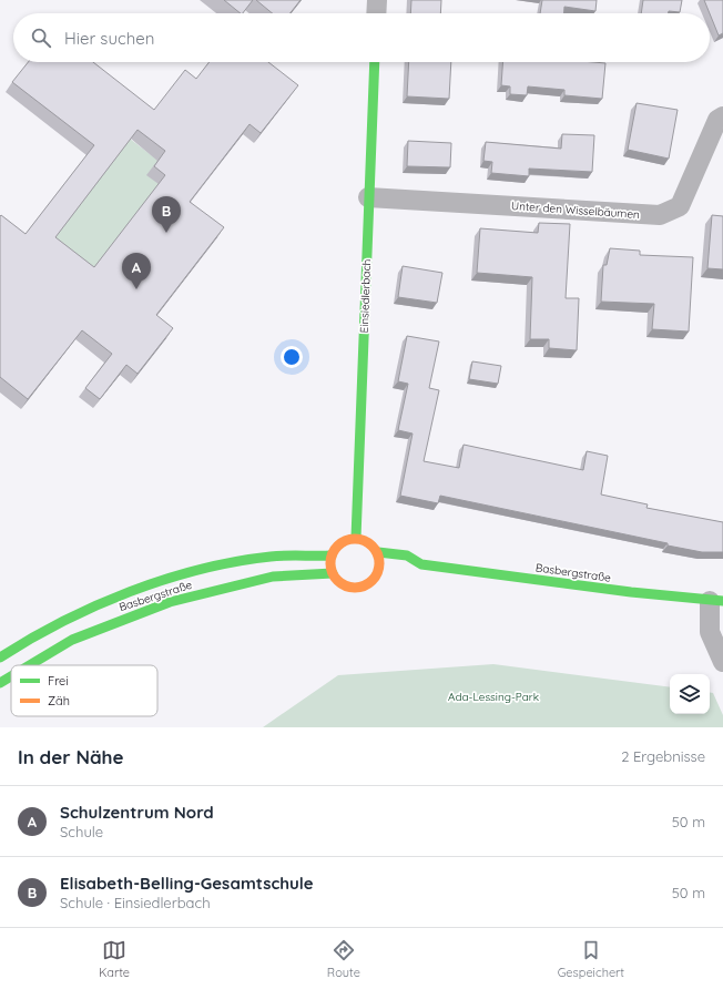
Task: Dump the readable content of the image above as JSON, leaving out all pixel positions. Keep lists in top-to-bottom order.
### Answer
{
  "streets": {
    "main road": ["Einsiedlerbach", "Basbergstraße"],
    "street": ["Unter den Wisselbäumen"]
  },
  "crossings": [
    ["Unter den Wisselbäumen", "Einsiedlerbach"],
    ["Einsiedlerbach", "Basbergstraße"]
  ],
  "parks": ["Ada-Lessing-Park"],
  "legend": ["Frei", "Zäh"],
  "page": {
    "search": "Hier suchen",
    "pins": ["B", "A"],
    "heading": ["In der Nähe", "2 Ergebnisse"],
    "list": [
      {
        "mark": "A",
        "name": "Schulzentrum Nord",
        "note": "Schule",
        "value": "50 m"
      },
      {
        "mark": "B",
        "name": "Elisabeth-Belling-Gesamtschule",
        "note": "Schule · Einsiedlerbach",
        "value": "50 m"
      }
    ],
    "nav": ["Karte", "Route", "Gespeichert"]
  }
}
